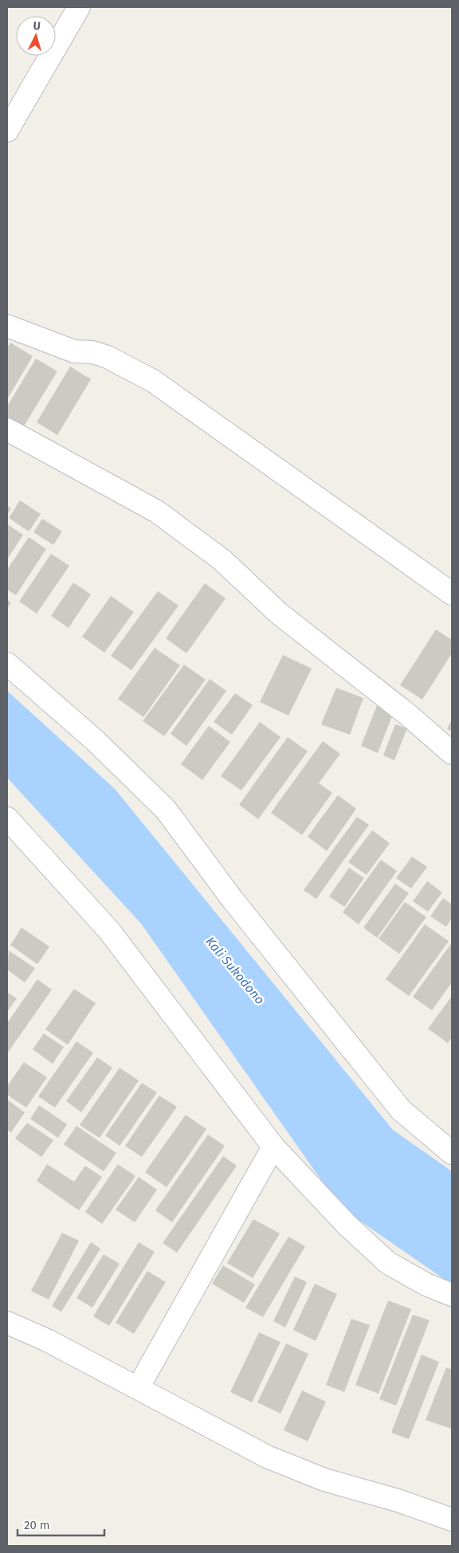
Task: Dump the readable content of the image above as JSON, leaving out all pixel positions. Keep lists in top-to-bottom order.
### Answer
{
  "water": ["Kali Sukodono"],
  "scale_bar": "20 m",
  "north": "top"
}
